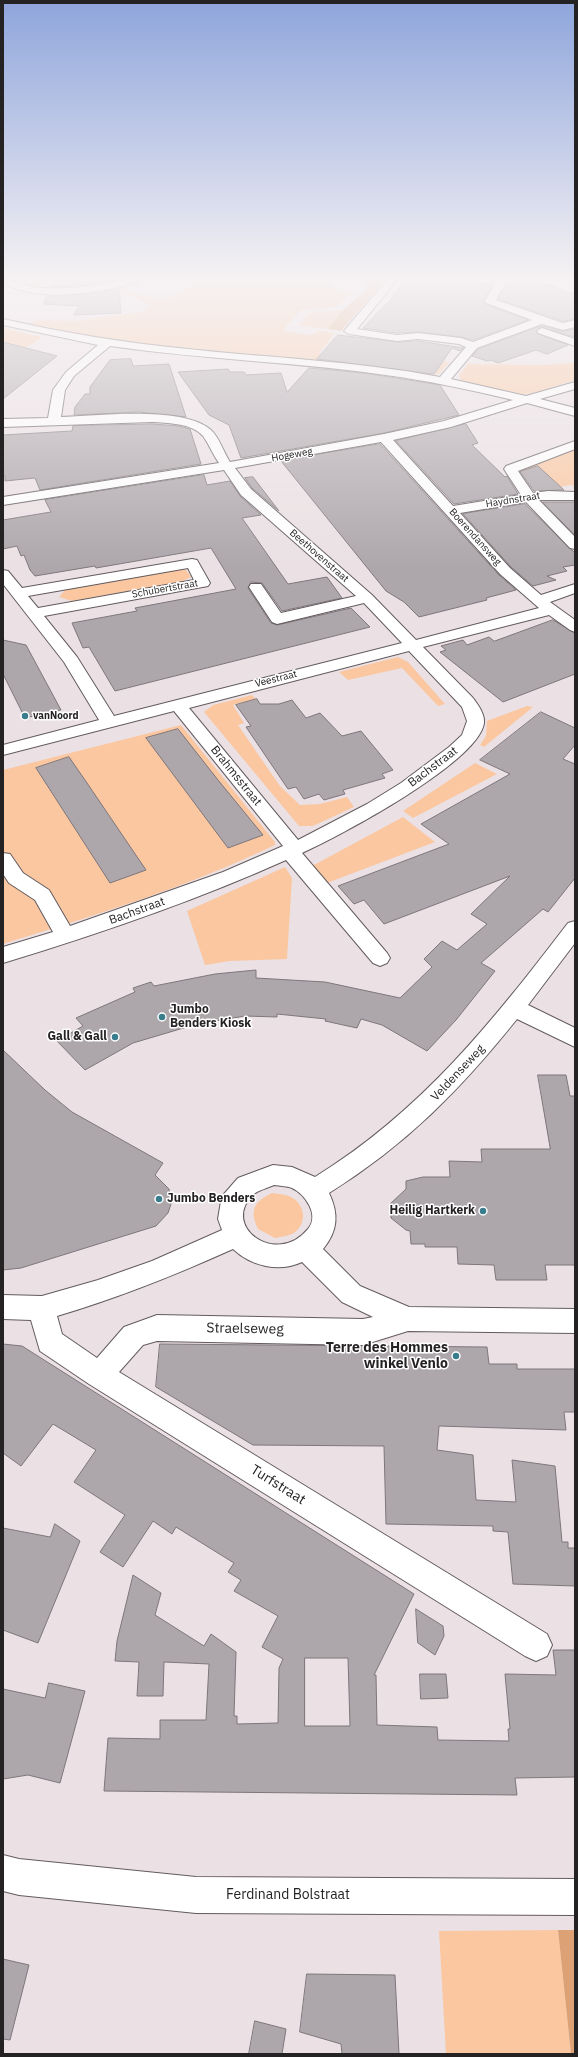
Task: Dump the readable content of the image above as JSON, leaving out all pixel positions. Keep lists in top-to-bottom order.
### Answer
{
  "streets": {
    "street": [
      "Hogeweg",
      "Haydnstraat",
      "Boerendansweg",
      "Beethovenstraat",
      "Schubertstraat",
      "Veestraat",
      "Bachstraat",
      "Brahmsstraat",
      "Veldenseweg",
      "Straelseweg",
      "Turfstraat",
      "Ferdinand Bolstraat"
    ]
  },
  "crossings": [
    ["Hogeweg", "Boerendansweg"],
    ["Hogeweg", "Beethovenstraat"],
    ["Haydnstraat", "Boerendansweg"],
    ["Boerendansweg", "Veestraat"],
    ["Beethovenstraat", "Veestraat"],
    ["Beethovenstraat", "Bachstraat"],
    ["Veestraat", "Bachstraat"],
    ["Veestraat", "Brahmsstraat"],
    ["Bachstraat", "Brahmsstraat"],
    ["Veldenseweg", "Straelseweg"],
    ["Straelseweg", "Turfstraat"]
  ],
  "places": [
    "vanNoord",
    "Jumbo Benders Kiosk",
    "Gall & Gall",
    "Jumbo Benders",
    "Heilig Hartkerk",
    "Terre des Hommes winkel Venlo"
  ]
}
